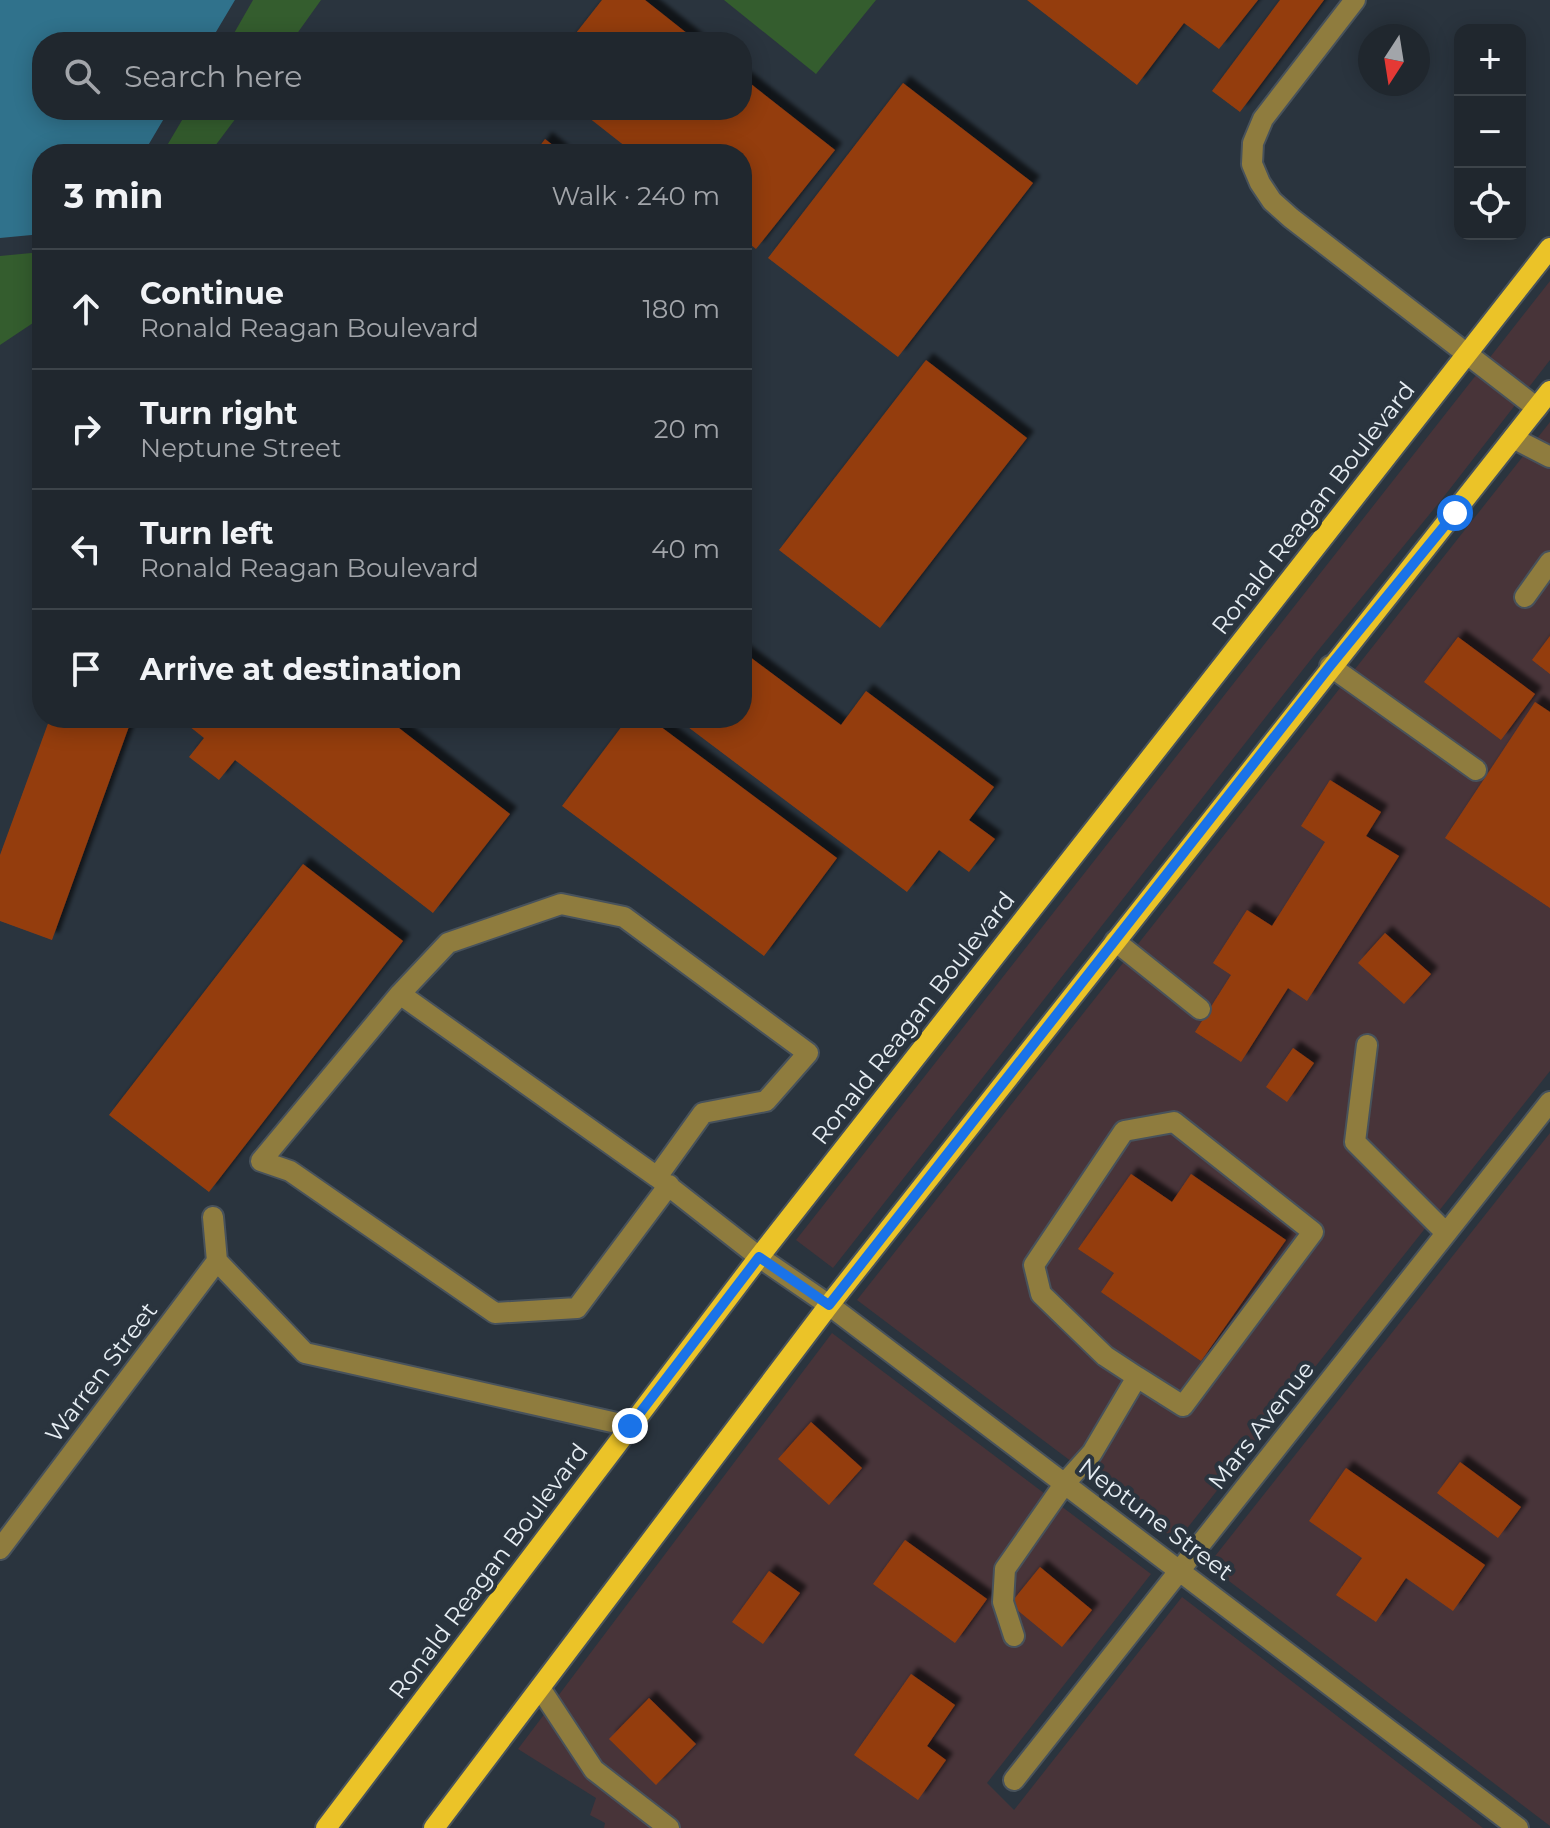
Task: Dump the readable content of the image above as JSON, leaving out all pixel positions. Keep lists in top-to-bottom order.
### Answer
{
  "streets": {
    "main road": ["Ronald Reagan Boulevard"],
    "street": ["Warren Street", "Mars Avenue", "Neptune Street"]
  },
  "crossings": [
    ["Ronald Reagan Boulevard", "Neptune Street"],
    ["Mars Avenue", "Neptune Street"]
  ],
  "north": "bottom",
  "page": {
    "map_buttons": ["+", "−"],
    "search": "Search here",
    "heading": ["3 min", "Walk · 240 m"],
    "list": [
      ["Continue", "Ronald Reagan Boulevard", "180 m"],
      ["Turn right", "Neptune Street", "20 m"],
      ["Turn left", "Ronald Reagan Boulevard", "40 m"],
      "Arrive at destination"
    ]
  }
}
